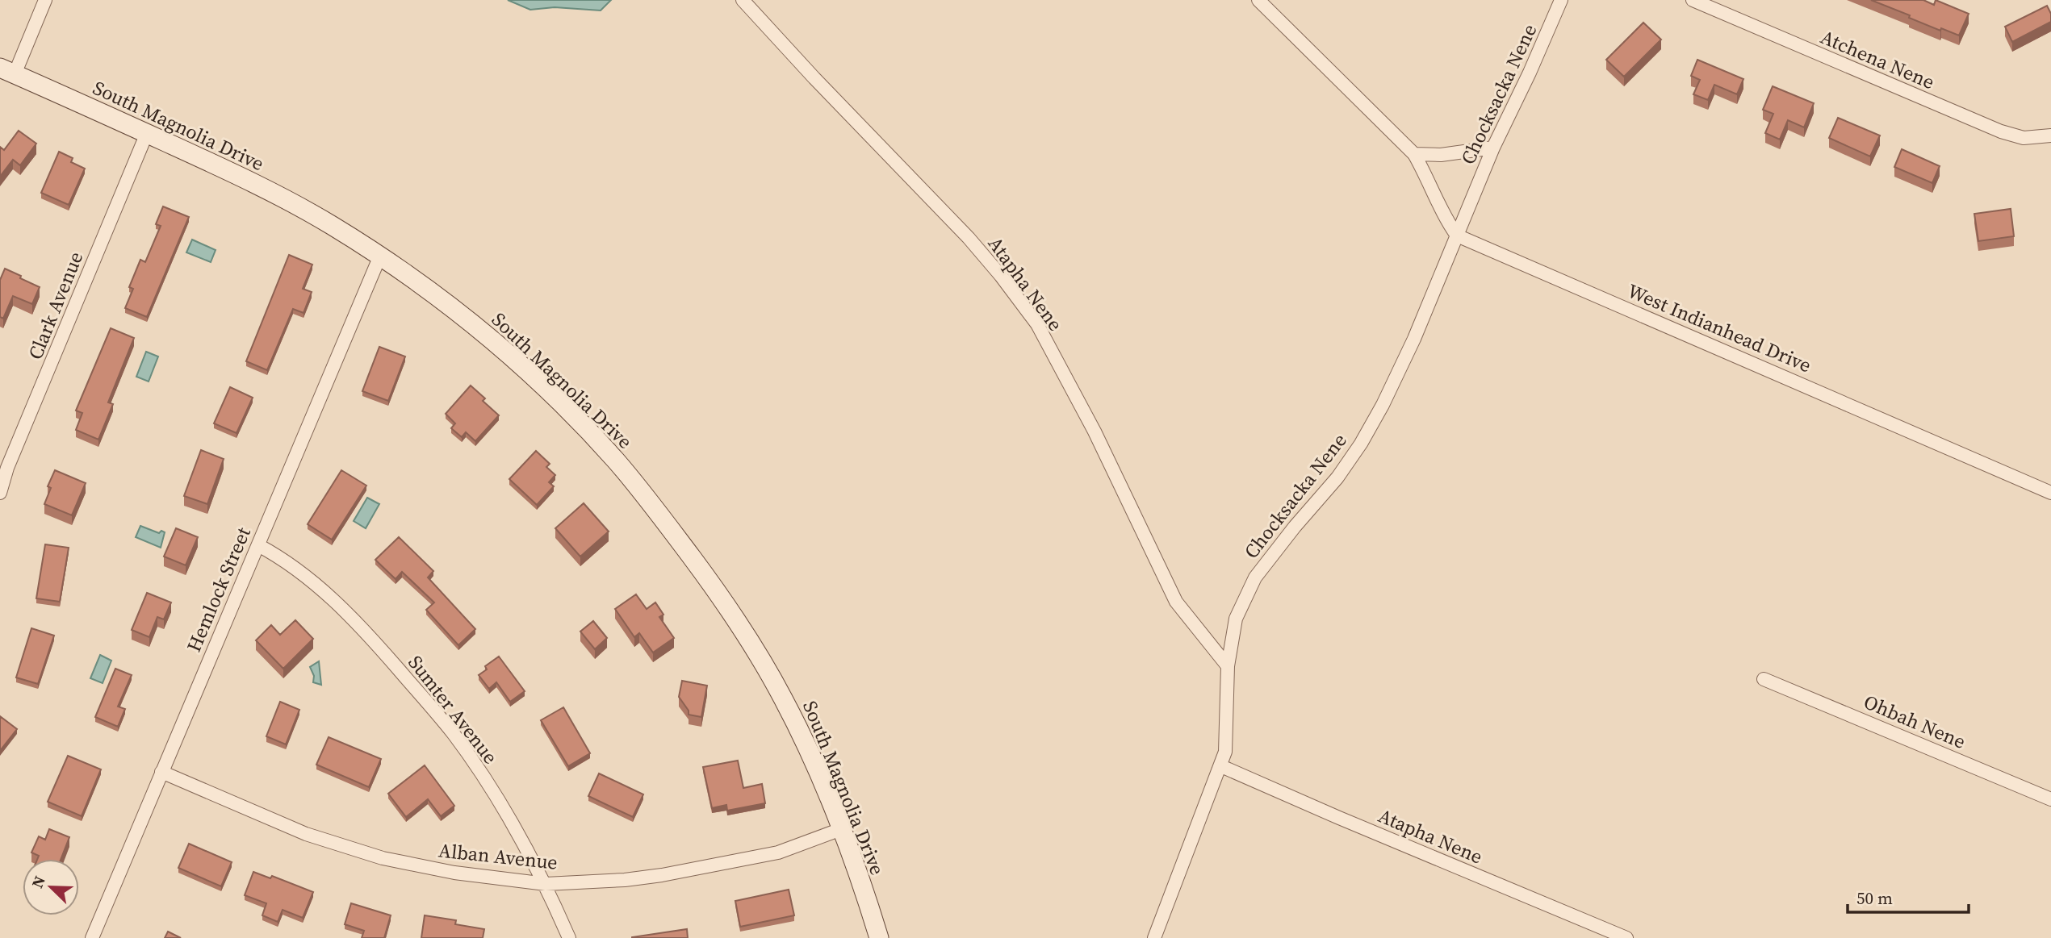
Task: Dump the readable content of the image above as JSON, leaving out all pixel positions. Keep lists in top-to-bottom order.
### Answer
{
  "streets": {
    "main road": ["South Magnolia Drive"],
    "street": [
      "Atchena Nene",
      "Chocksacka Nene",
      "Atapha Nene",
      "Clark Avenue",
      "West Indianhead Drive",
      "Hemlock Street",
      "Sumter Avenue",
      "Ohbah Nene",
      "Alban Avenue"
    ]
  },
  "crossings": [
    ["Chocksacka Nene", "Atapha Nene"],
    ["Chocksacka Nene", "West Indianhead Drive"],
    ["South Magnolia Drive", "Clark Avenue"],
    ["South Magnolia Drive", "Hemlock Street"],
    ["South Magnolia Drive", "Alban Avenue"],
    ["Hemlock Street", "Sumter Avenue"],
    ["Hemlock Street", "Alban Avenue"],
    ["Sumter Avenue", "Alban Avenue"]
  ],
  "scale_bar": "50 m",
  "north": "top left"
}
